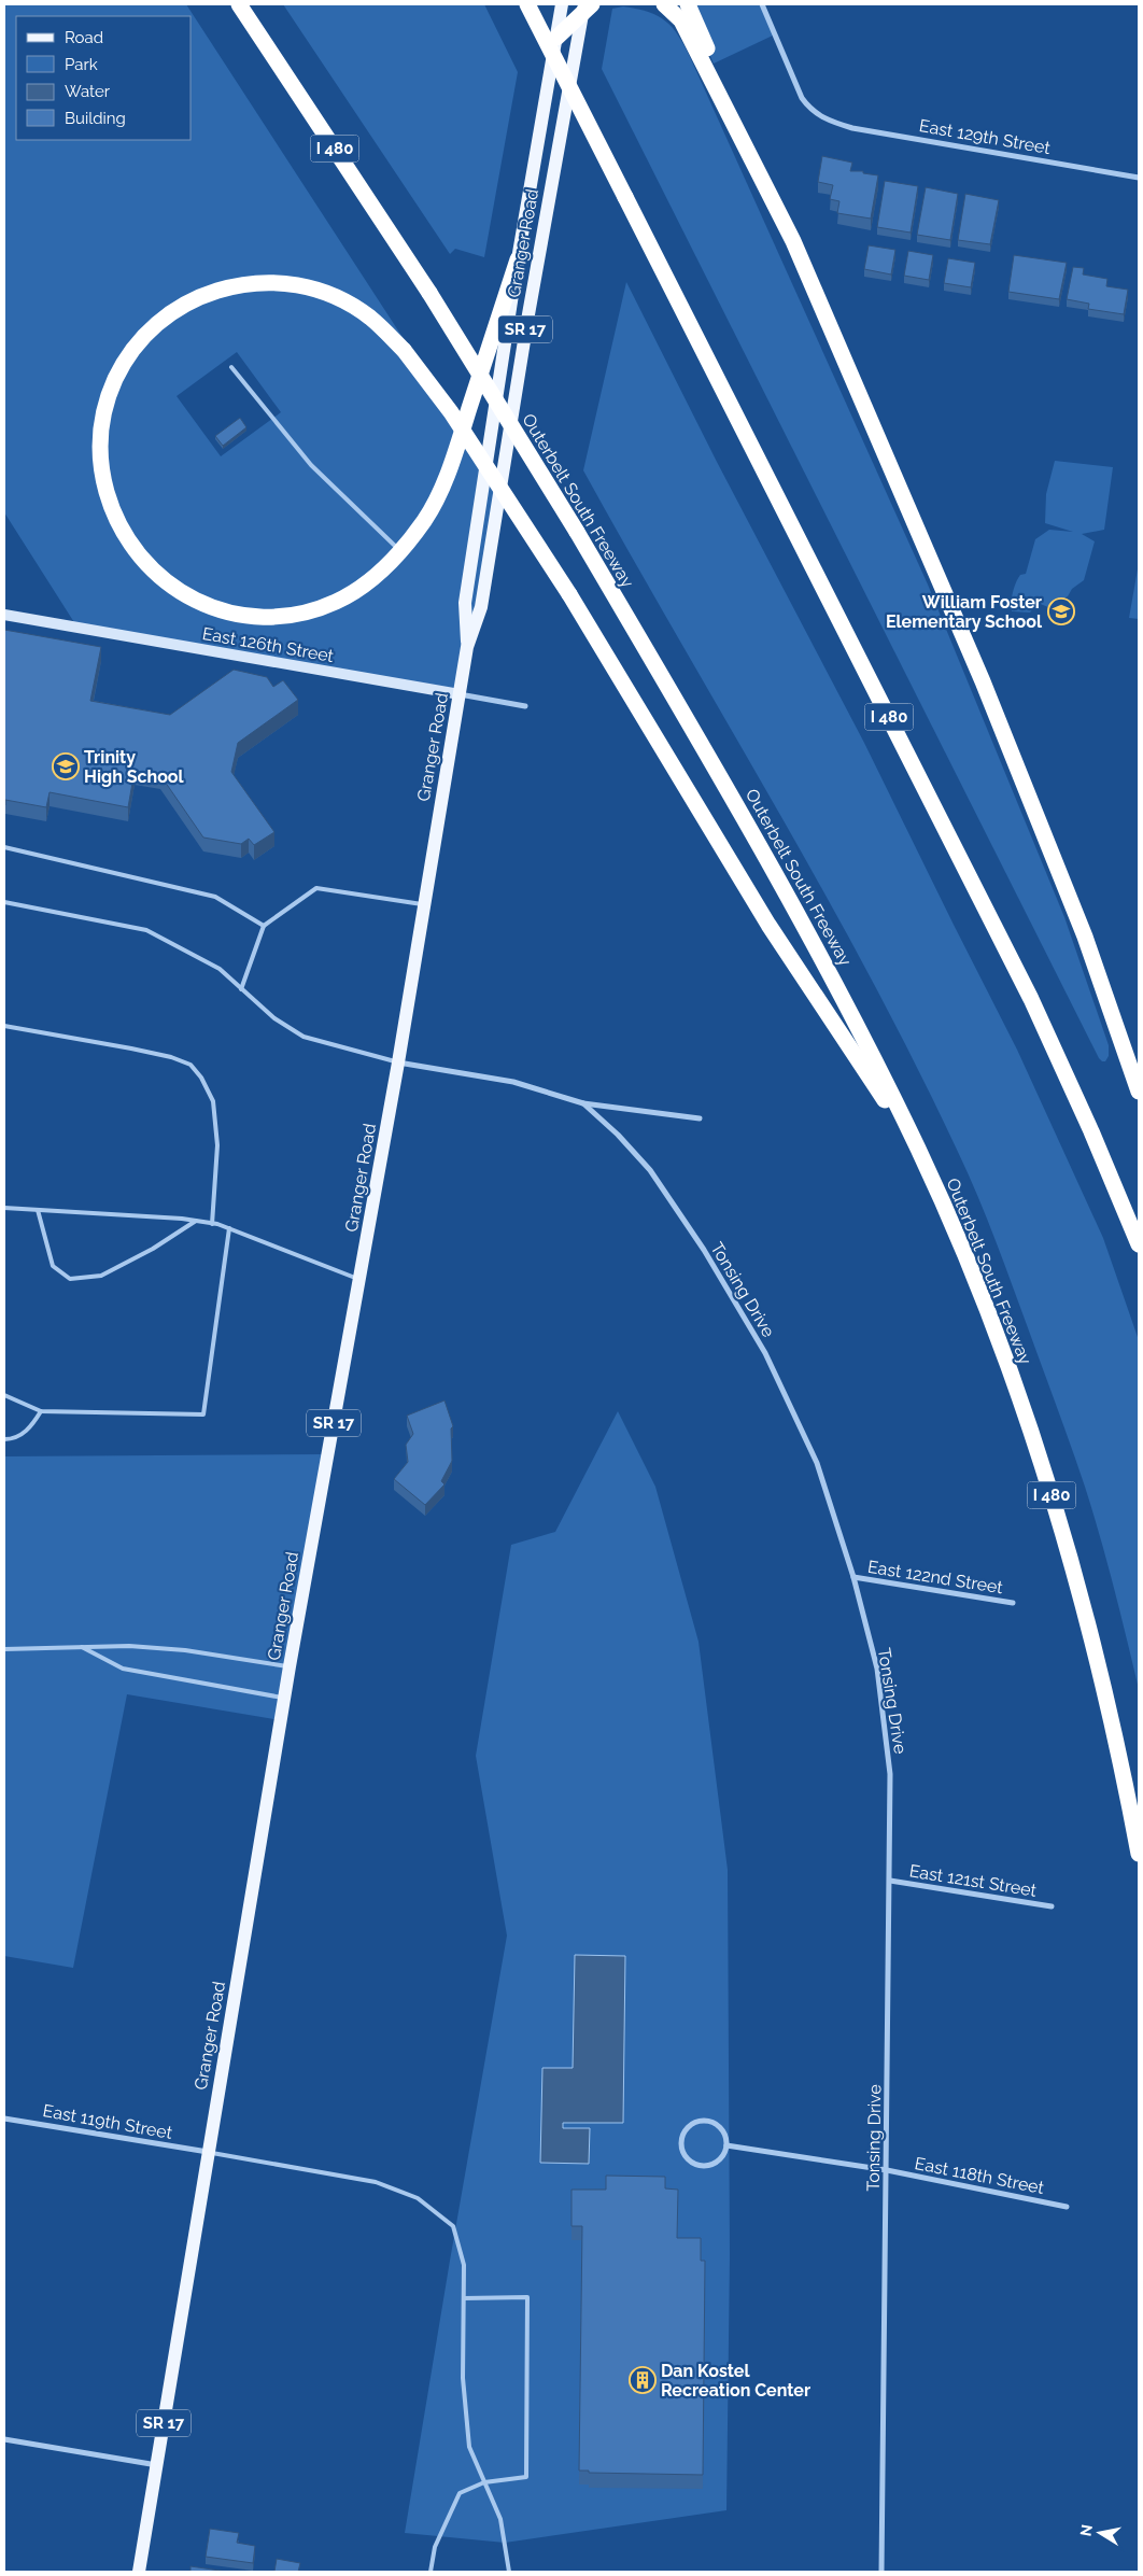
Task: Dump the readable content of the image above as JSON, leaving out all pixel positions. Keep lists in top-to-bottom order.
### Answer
{
  "streets": {
    "highway": ["I 480", "Outerbelt South Freeway"],
    "main road": ["Granger Road", "SR 17"],
    "street": [
      "East 129th Street",
      "East 126th Street",
      "Tonsing Drive",
      "East 122nd Street",
      "East 121st Street",
      "East 119th Street",
      "East 118th Street"
    ]
  },
  "crossings": [
    ["Granger Road", "East 126th Street"],
    ["Granger Road", "Tonsing Drive"],
    ["Granger Road", "East 119th Street"],
    ["Tonsing Drive", "East 122nd Street"],
    ["Tonsing Drive", "East 121st Street"],
    ["Tonsing Drive", "East 118th Street"]
  ],
  "places": {
    "school or university": ["William Foster Elementary School", "Trinity High School"],
    "building": ["Dan Kostel Recreation Center"]
  },
  "legend": [
    "Road",
    "Park",
    "Water",
    "Building"
  ],
  "north": "left"
}
